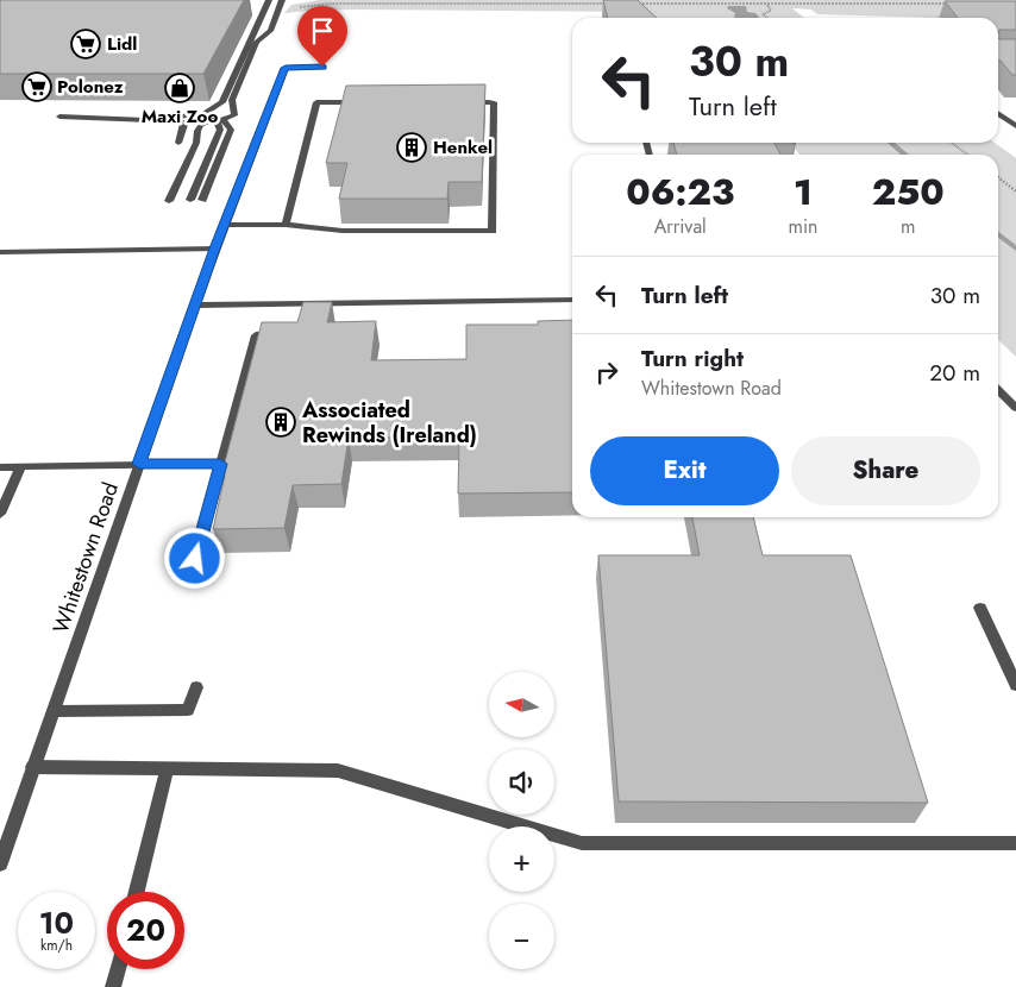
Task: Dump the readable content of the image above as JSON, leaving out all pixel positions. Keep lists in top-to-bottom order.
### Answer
{
  "streets": {
    "street": ["Whitestown Road"]
  },
  "places": {
    "supermarket": ["Lidl", "Polonez"],
    "shop": ["Maxi Zoo"],
    "building": ["Henkel", "Associated Rewinds (Ireland)"]
  },
  "north": "left",
  "page": {
    "turn": ["30 m", "Turn left"],
    "eta": [
      "06:23",
      "Arrival",
      "1",
      "min",
      "250",
      "m"
    ],
    "list": [
      {
        "name": "Turn left",
        "value": "30 m"
      },
      {
        "name": "Turn right",
        "note": "Whitestown Road",
        "value": "20 m"
      }
    ],
    "buttons": ["Exit", "Share"],
    "map_buttons": ["+", "−"],
    "speed": "10 km/h",
    "limit": "20"
  }
}
